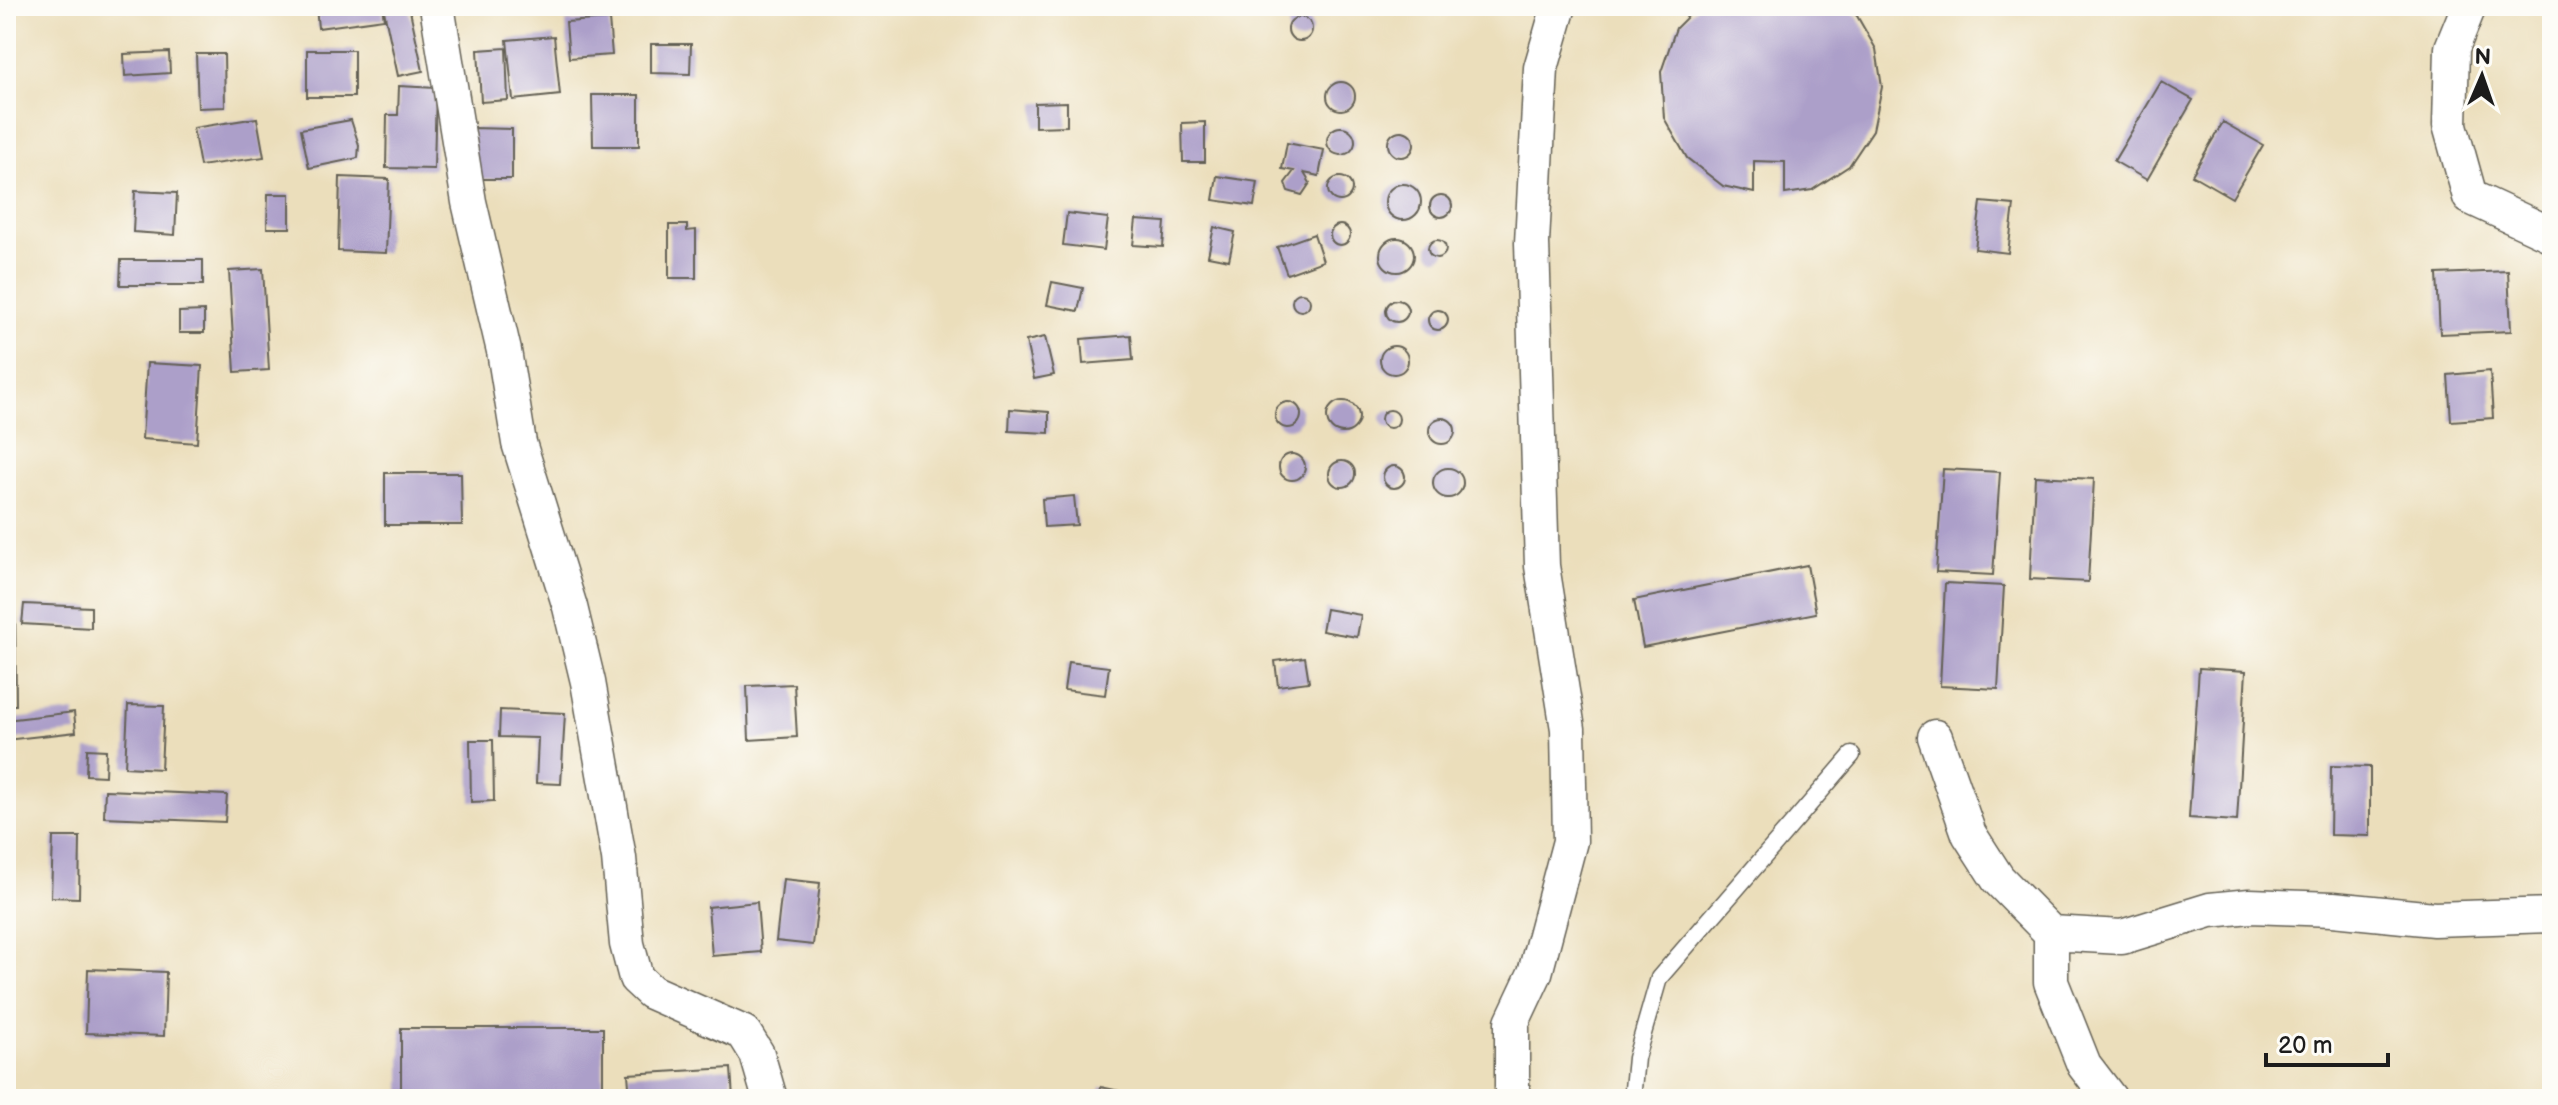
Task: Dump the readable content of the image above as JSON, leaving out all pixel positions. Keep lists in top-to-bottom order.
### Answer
{
  "scale_bar": "20 m",
  "north": "top"
}
